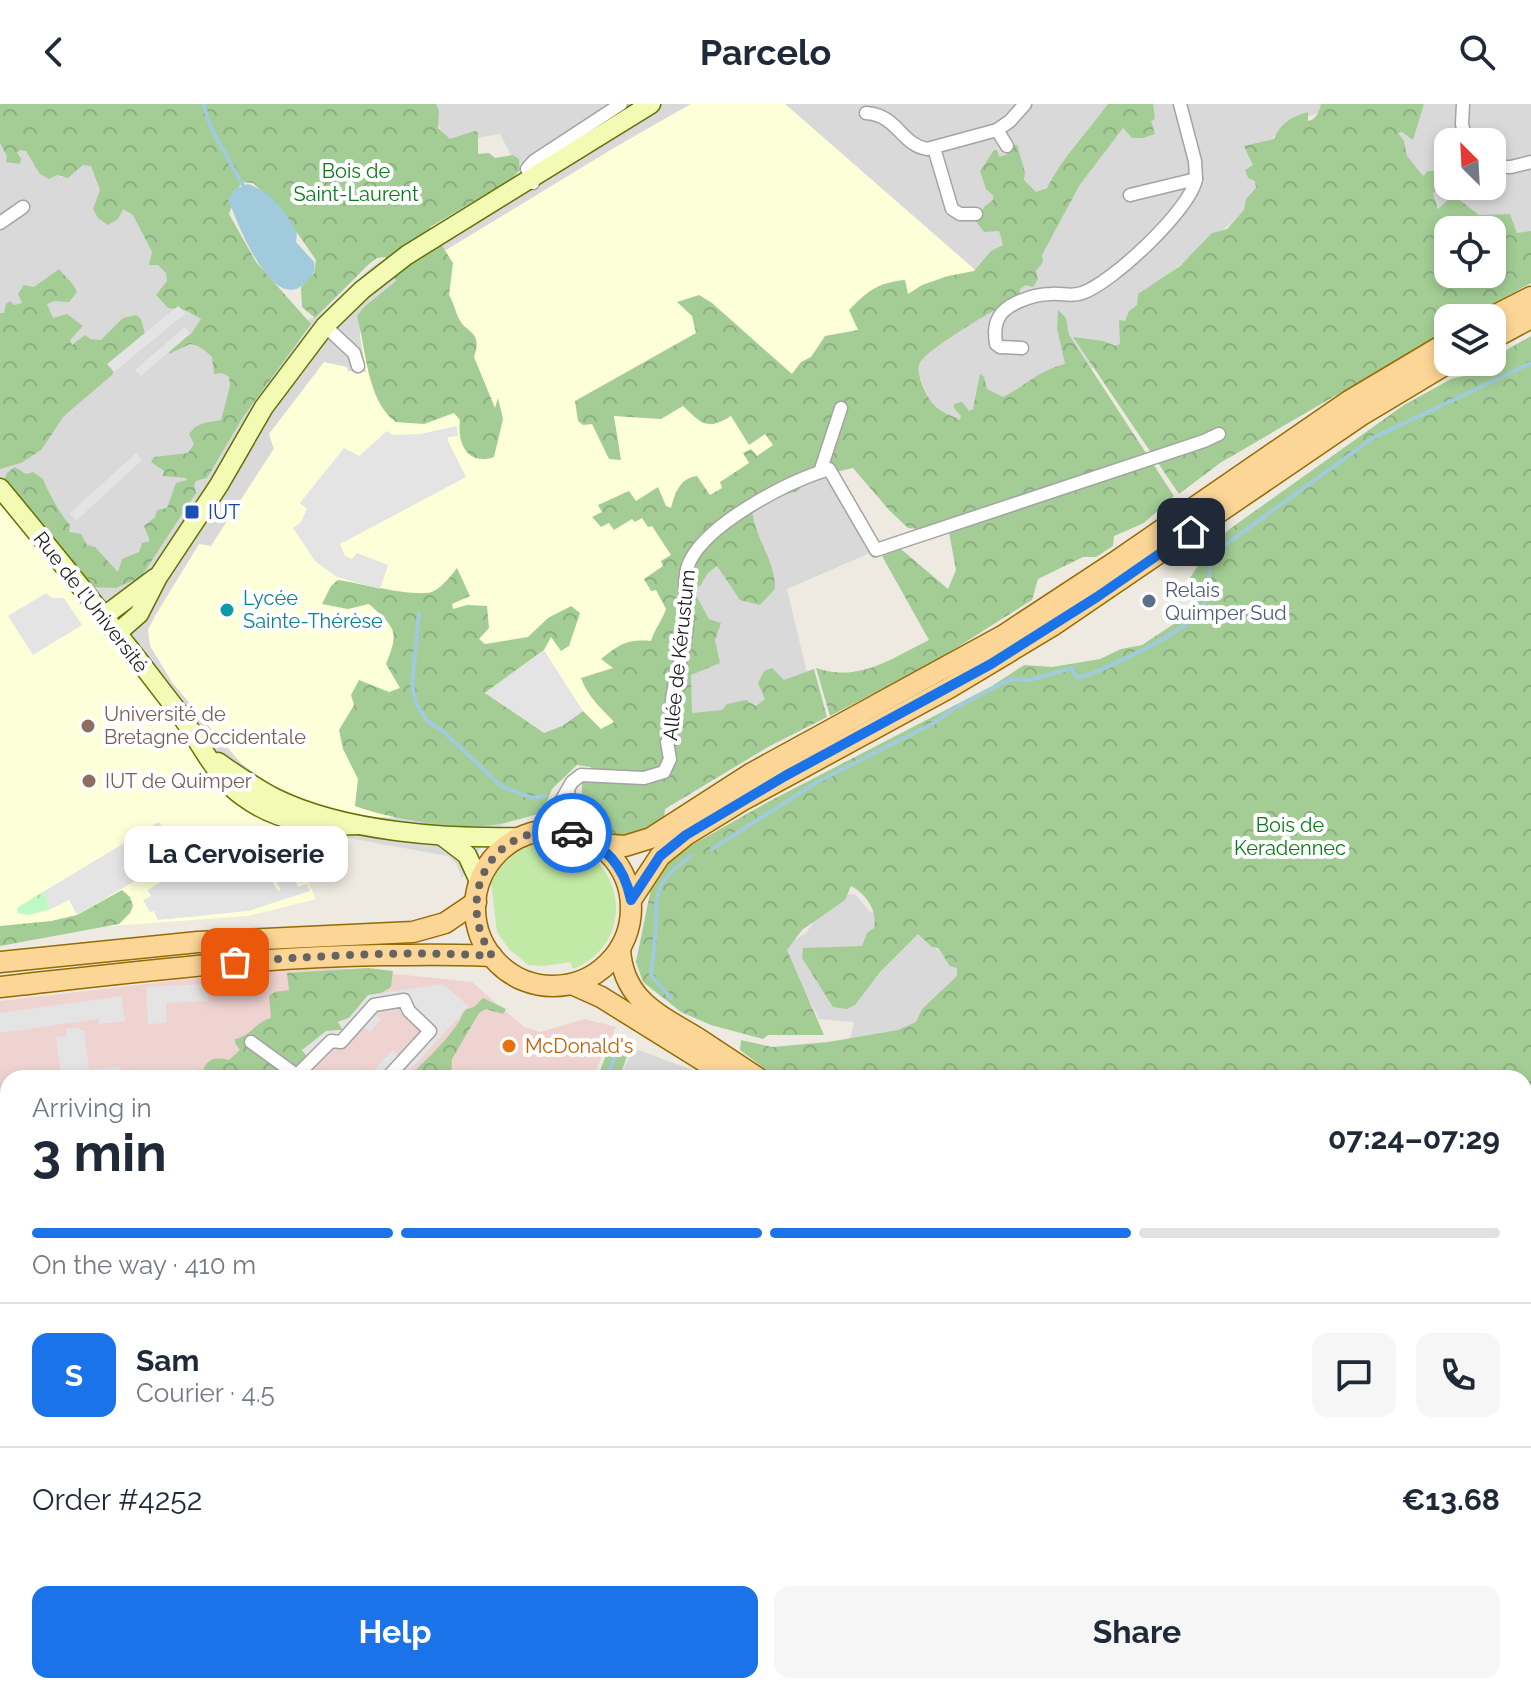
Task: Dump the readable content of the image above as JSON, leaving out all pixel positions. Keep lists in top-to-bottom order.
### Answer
{
  "streets": {
    "street": ["Rue de l'Université", "Allée de Kérustum"]
  },
  "parks": ["Bois de Saint-Laurent", "Bois de Keradennec"],
  "places": {
    "transit": ["IUT"],
    "other": [
      "Relais Quimper Sud",
      "Lycée Sainte-Thérèse",
      "Université de Bretagne Occidentale",
      "IUT de Quimper",
      "La Cervoiserie",
      "McDonald's"
    ]
  },
  "north": "top left",
  "page": {
    "header": "Parcelo",
    "bubble": "La Cervoiserie",
    "heading": ["3 min", "Arriving in", "07:24–07:29"],
    "panel": [
      "Sam",
      "Courier · 4.5",
      "Order #4252",
      "€13.68"
    ],
    "bar": "On the way · 410 m",
    "round": "S",
    "buttons": ["Help", "Share"]
  }
}
